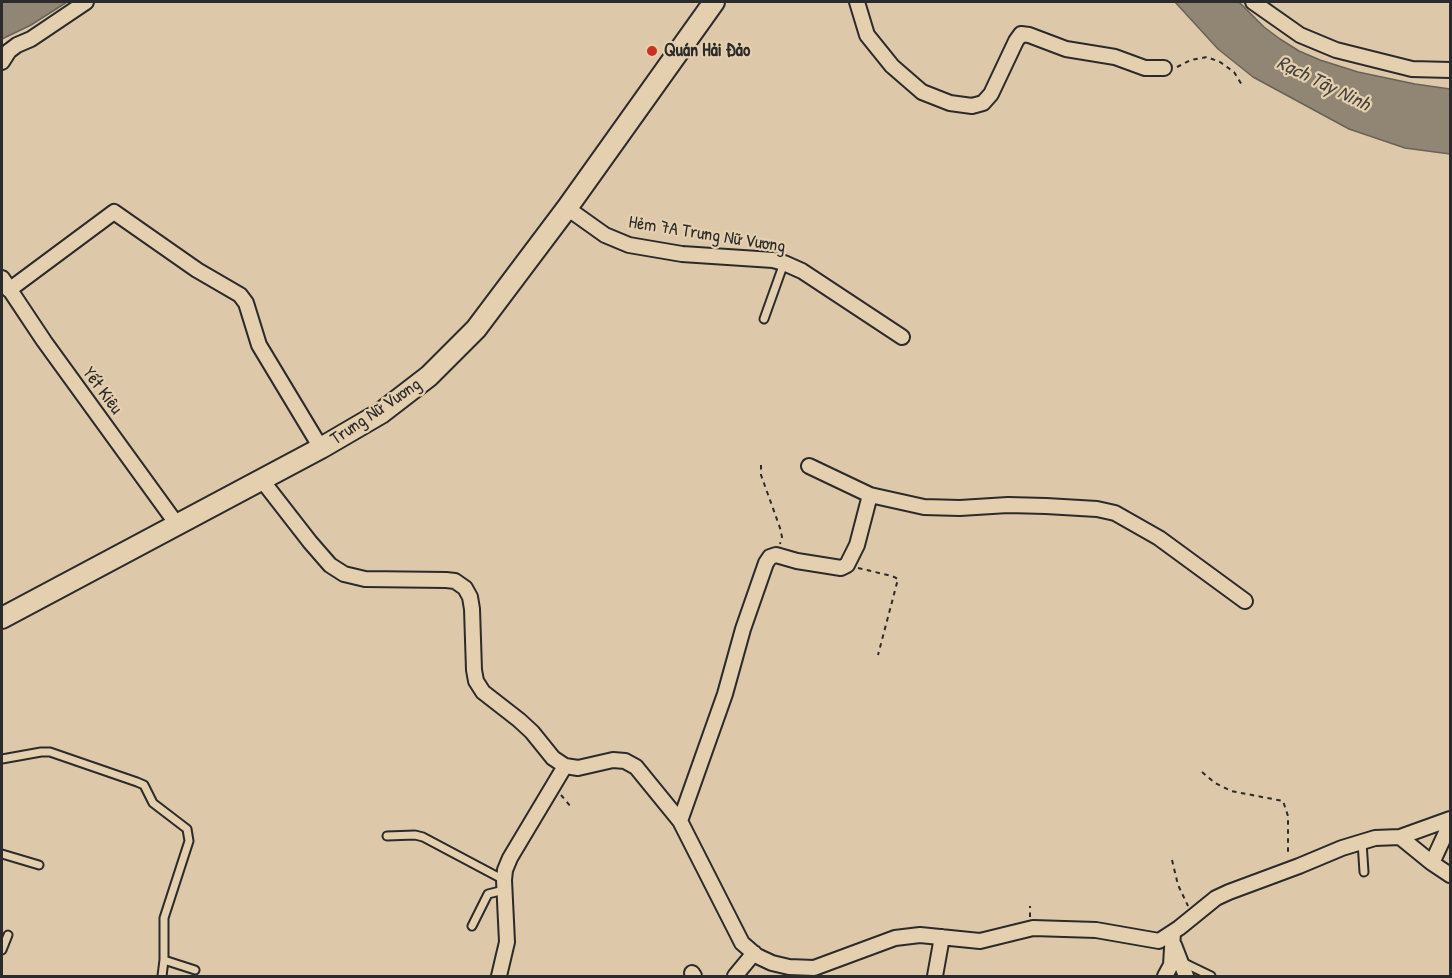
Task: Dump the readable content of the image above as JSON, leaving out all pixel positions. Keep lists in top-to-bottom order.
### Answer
{
  "streets": {
    "main road": ["Trưng Nữ Vương"],
    "street": ["Hẻm 7A Trưng Nữ Vương", "Yết Kiêu"]
  },
  "crossings": [
    ["Hẻm 7A Trưng Nữ Vương", "Trưng Nữ Vương"],
    ["Yết Kiêu", "Trưng Nữ Vương"]
  ],
  "water": ["Rạch Tây Ninh"],
  "places": ["Quán Hải Đảo"]
}
